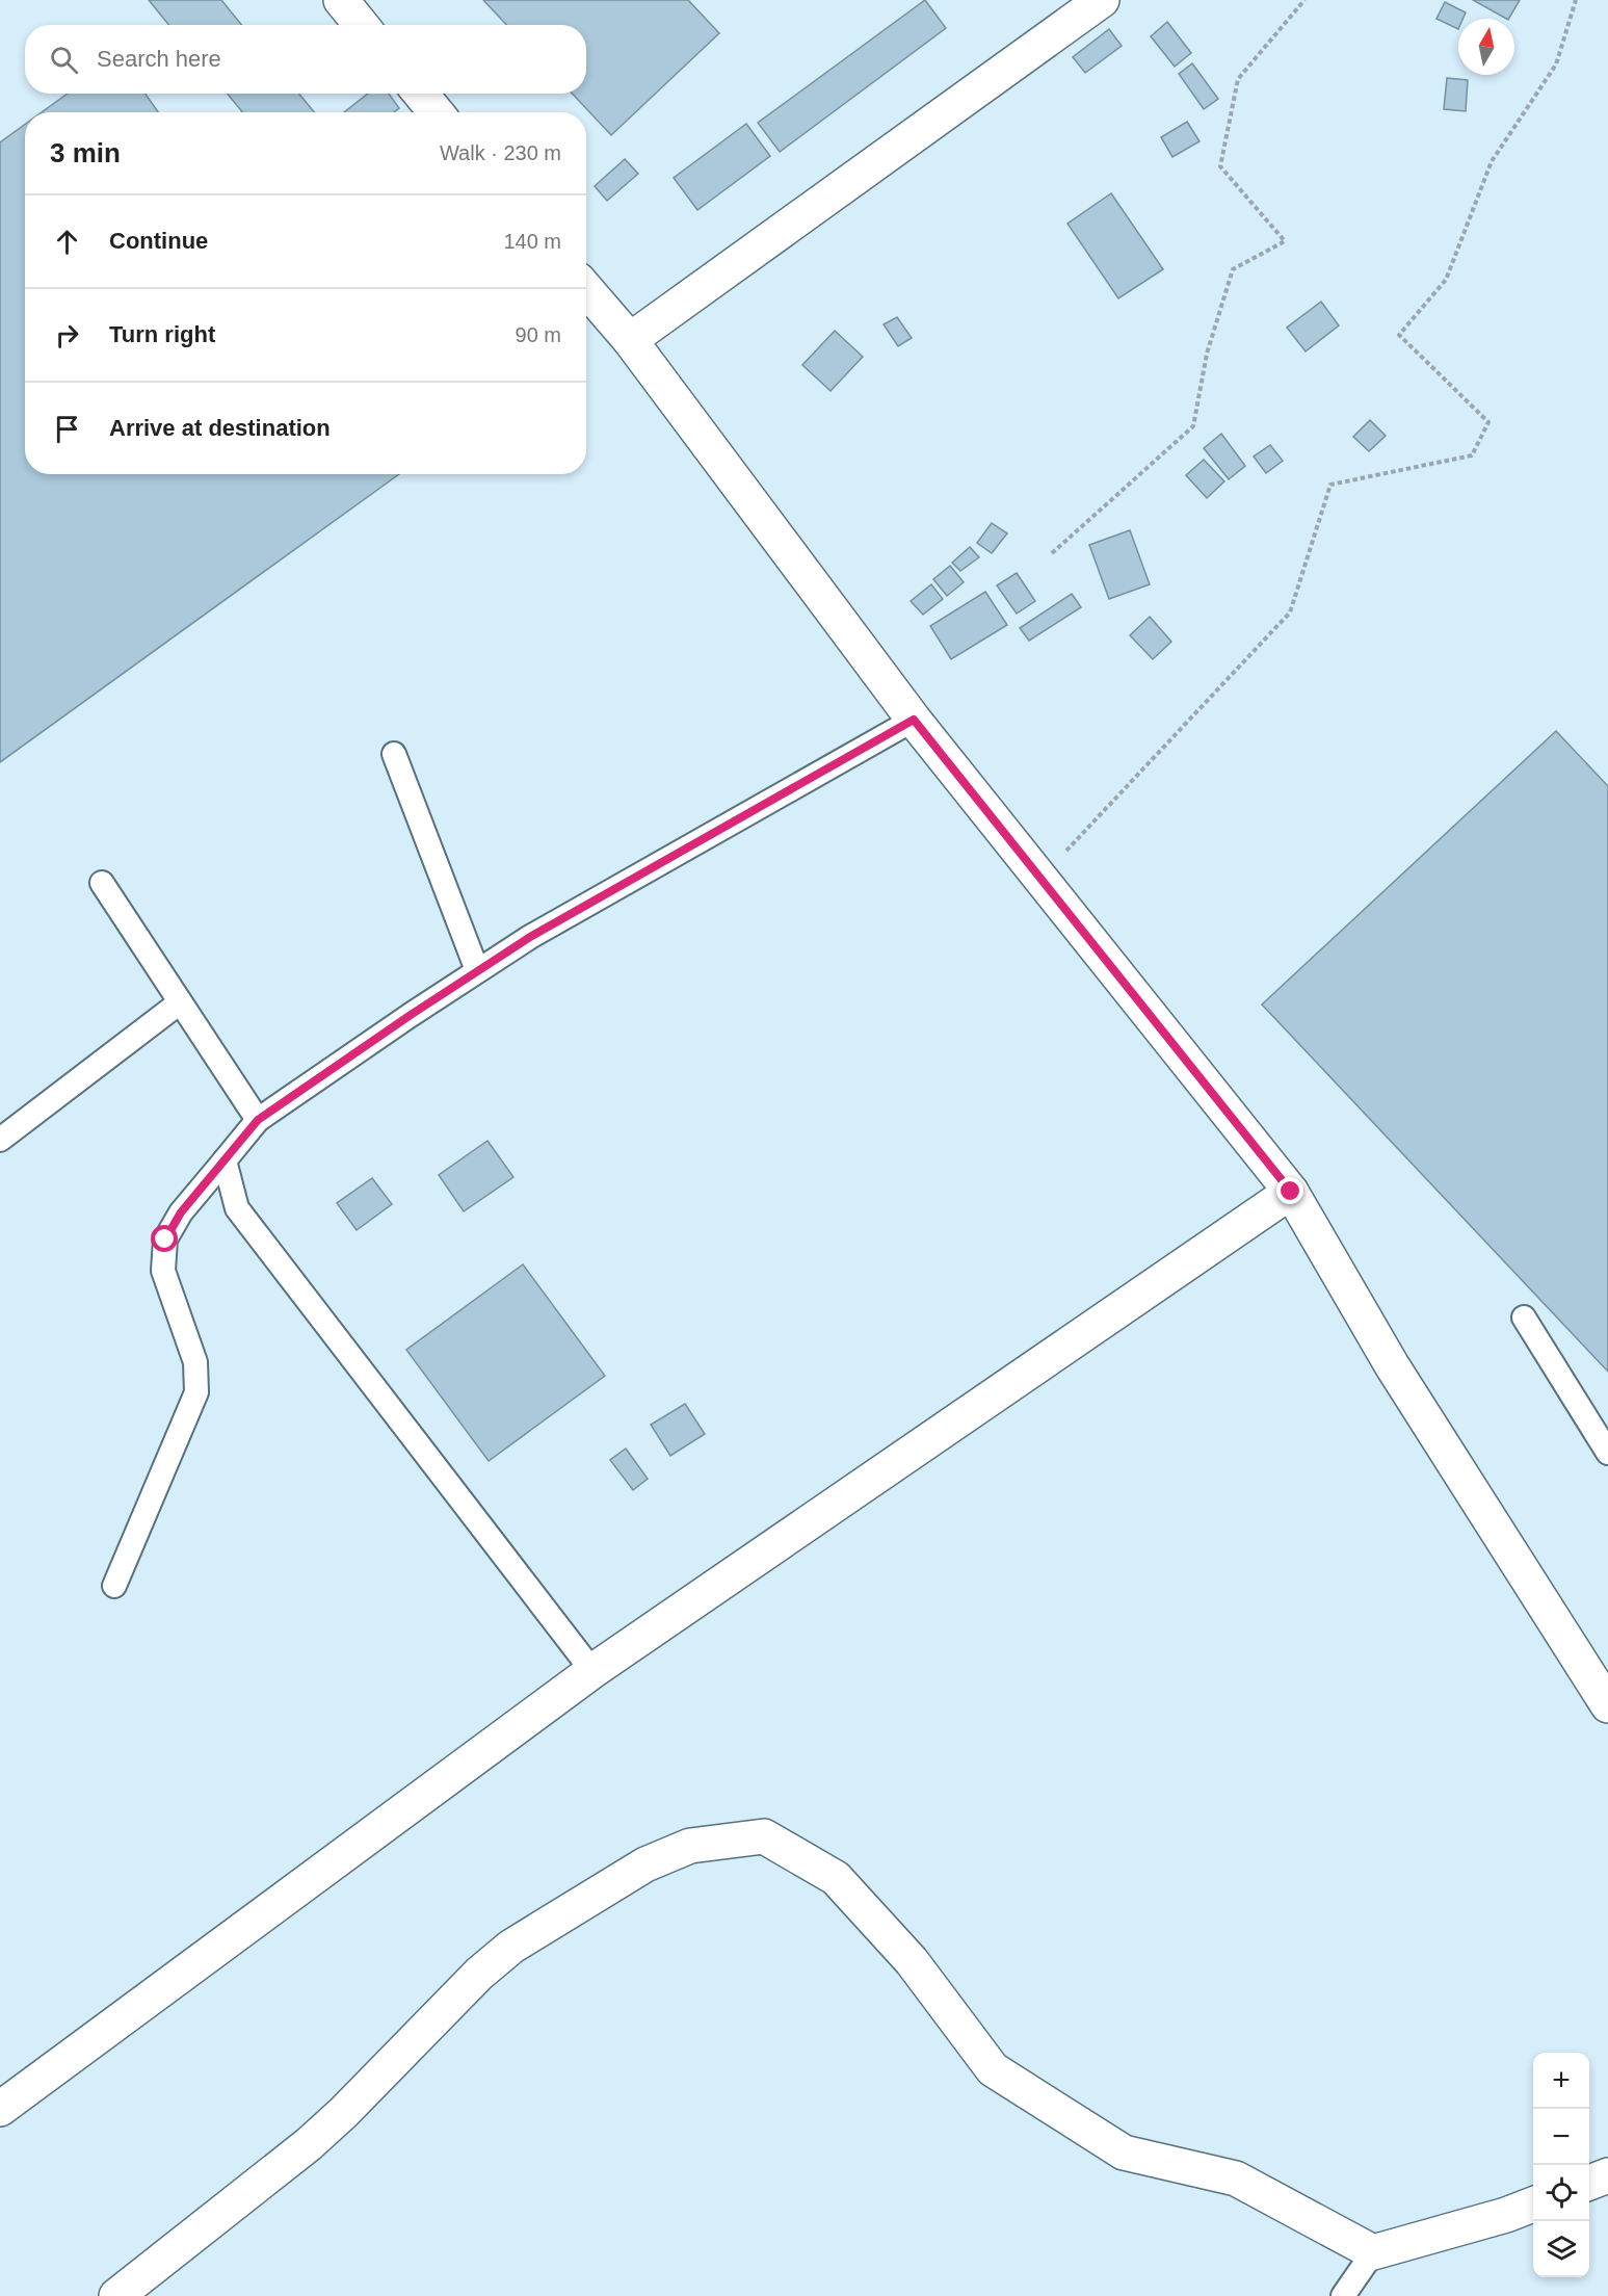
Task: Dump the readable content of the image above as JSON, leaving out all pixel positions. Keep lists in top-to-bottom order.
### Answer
{
  "north": "top",
  "page": {
    "search": "Search here",
    "heading": ["3 min", "Walk · 230 m"],
    "list": [
      ["Continue", "140 m"],
      ["Turn right", "90 m"],
      "Arrive at destination"
    ],
    "map_buttons": ["+", "−"]
  }
}
